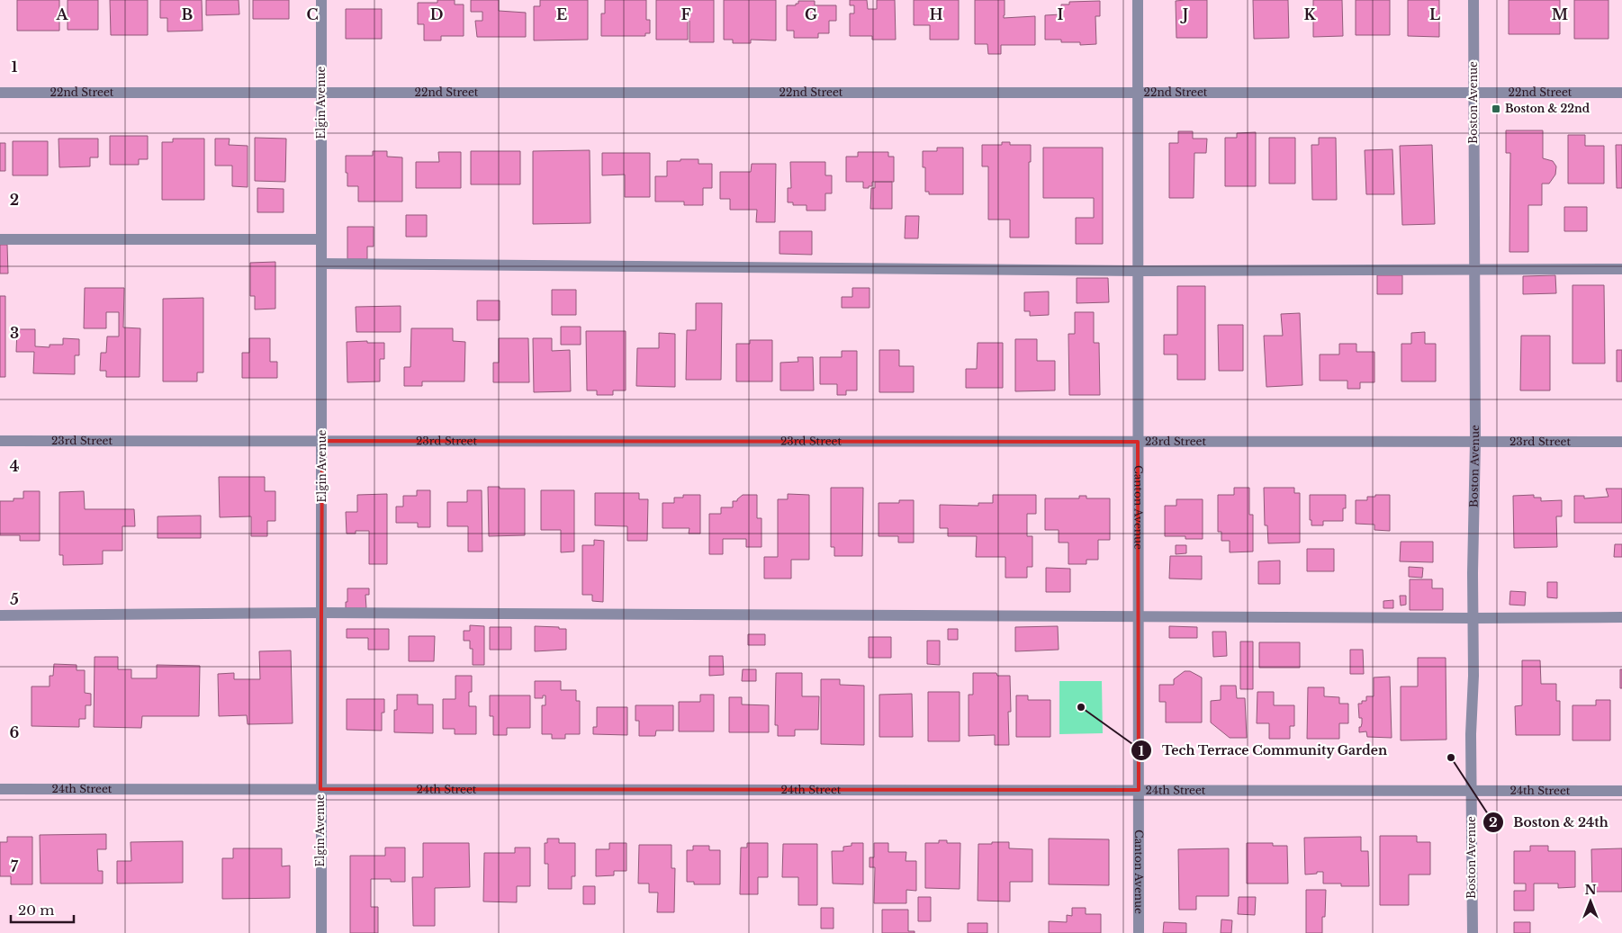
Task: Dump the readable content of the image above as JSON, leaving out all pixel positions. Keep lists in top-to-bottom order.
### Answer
{
  "streets": {
    "street": [
      "22nd Street",
      "Elgin Avenue",
      "Boston Avenue",
      "23rd Street",
      "Canton Avenue",
      "24th Street"
    ]
  },
  "crossings": [
    ["22nd Street", "Elgin Avenue"],
    ["22nd Street", "Boston Avenue"],
    ["22nd Street", "Canton Avenue"],
    ["Elgin Avenue", "23rd Street"],
    ["Elgin Avenue", "24th Street"],
    ["Boston Avenue", "23rd Street"],
    ["Boston Avenue", "24th Street"],
    ["23rd Street", "Canton Avenue"],
    ["Canton Avenue", "24th Street"]
  ],
  "places": {
    "transit": ["Boston & 22nd"],
    "other": ["Tech Terrace Community Garden", "Boston & 24th"]
  },
  "scale_bar": "20 m",
  "north": "top",
  "grid": {
    "columns": [
      "A",
      "B",
      "C",
      "D",
      "E",
      "F",
      "G",
      "H",
      "I",
      "J",
      "K",
      "L",
      "M"
    ],
    "rows": [
      "1",
      "2",
      "3",
      "4",
      "5",
      "6",
      "7"
    ]
  }
}
